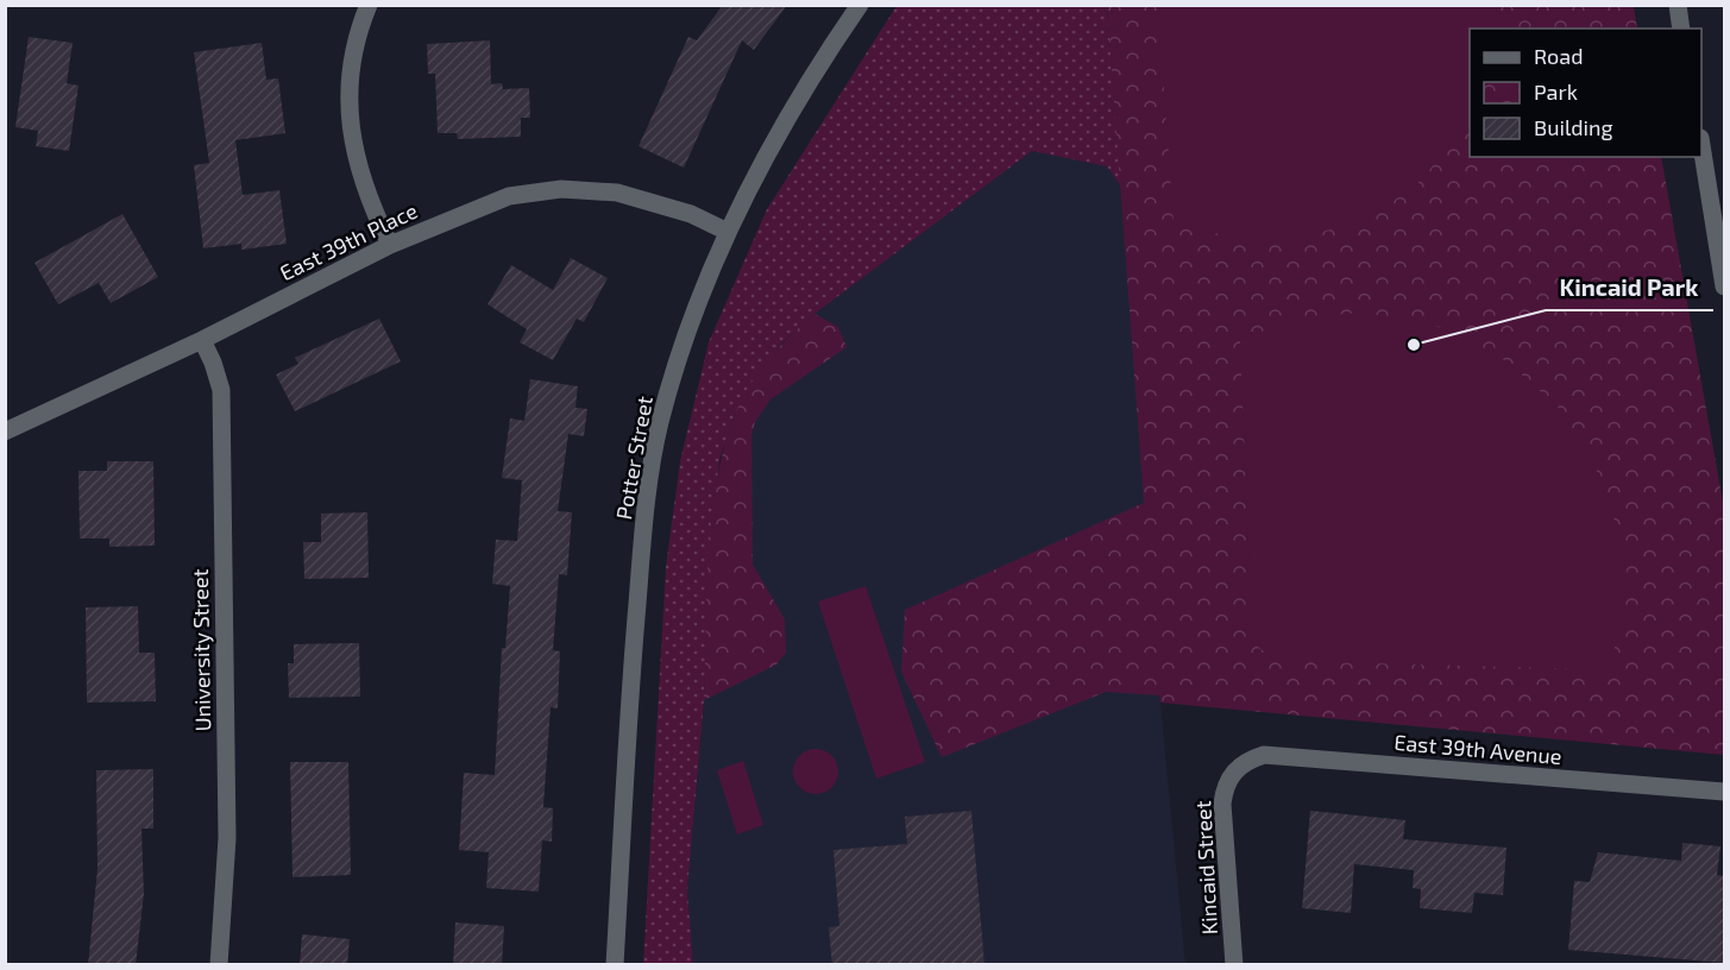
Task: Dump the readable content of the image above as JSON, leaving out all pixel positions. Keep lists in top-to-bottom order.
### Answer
{
  "streets": {
    "street": [
      "East 39th Place",
      "Potter Street",
      "University Street",
      "East 39th Avenue",
      "Kincaid Street"
    ]
  },
  "crossings": [
    ["East 39th Place", "Potter Street"],
    ["East 39th Place", "University Street"],
    ["East 39th Avenue", "Kincaid Street"]
  ],
  "places": ["Kincaid Park"],
  "legend": ["Road", "Park", "Building"]
}
